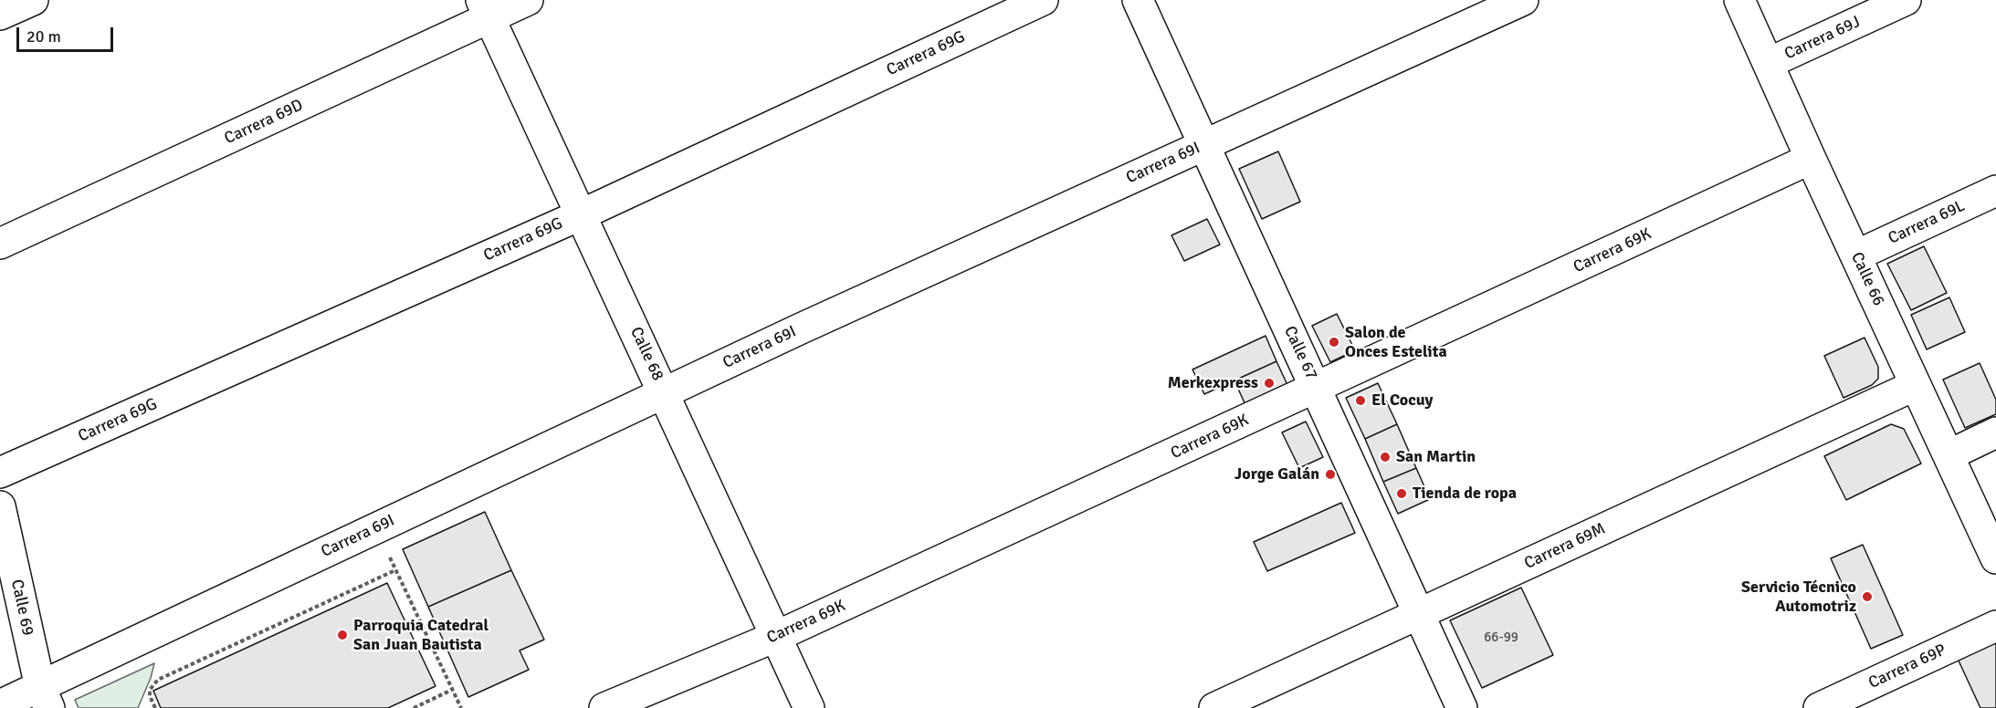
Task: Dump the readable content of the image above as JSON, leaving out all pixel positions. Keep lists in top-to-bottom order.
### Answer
{
  "streets": {
    "street": [
      "Carrera 69J",
      "Carrera 69G",
      "Carrera 69D",
      "Carrera 69I",
      "Carrera 69L",
      "Carrera 69K",
      "Calle 66",
      "Calle 67",
      "Calle 68",
      "Carrera 69M",
      "Calle 69",
      "Carrera 69P"
    ]
  },
  "crossings": [
    ["Carrera 69J", "Calle 66"],
    ["Carrera 69G", "Calle 68"],
    ["Carrera 69D", "Calle 68"],
    ["Carrera 69I", "Calle 67"],
    ["Carrera 69I", "Calle 68"],
    ["Carrera 69I", "Calle 69"],
    ["Carrera 69L", "Calle 66"],
    ["Carrera 69K", "Calle 66"],
    ["Carrera 69K", "Calle 67"],
    ["Carrera 69K", "Calle 68"],
    ["Calle 66", "Carrera 69M"],
    ["Calle 67", "Carrera 69M"]
  ],
  "places": [
    "Salon de Onces Estelita",
    "Merkexpress",
    "El Cocuy",
    "San Martin",
    "Jorge Galán",
    "Tienda de ropa",
    "Servicio Técnico Automotriz",
    "Parroquia Catedral San Juan Bautista"
  ],
  "house_numbers": ["66-99"],
  "scale_bar": "20 m"
}
